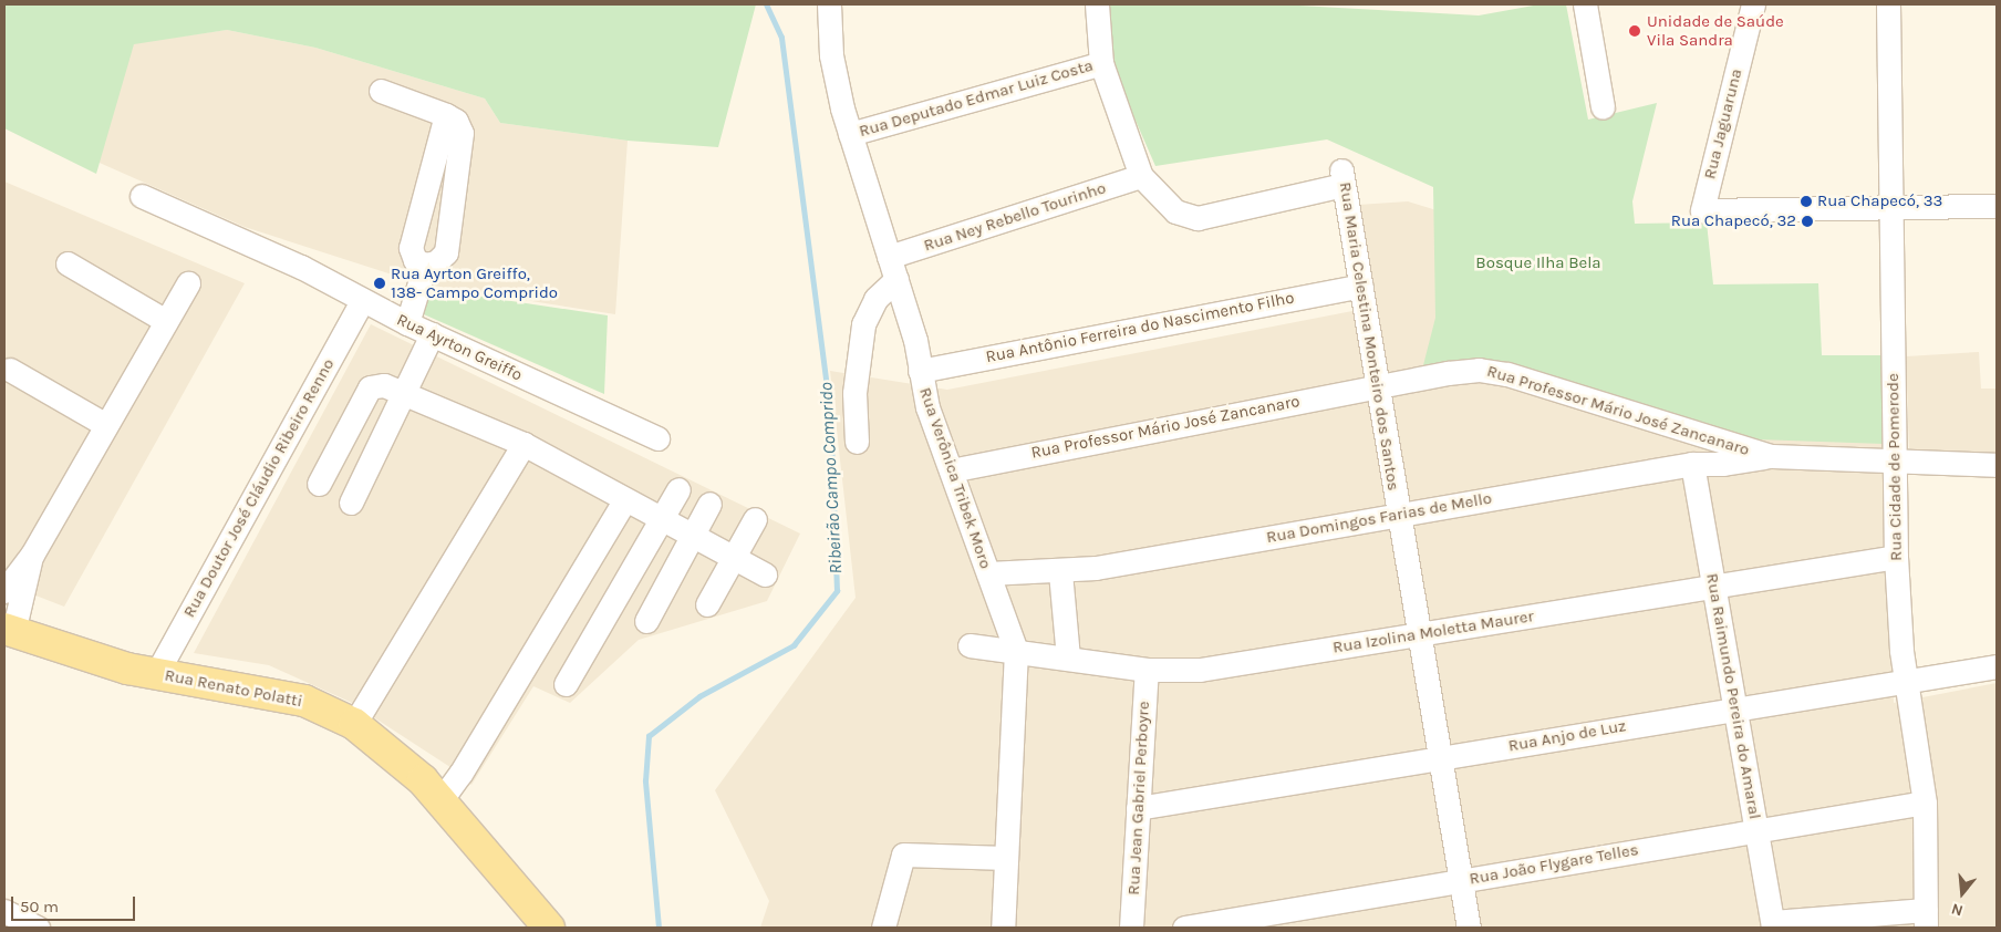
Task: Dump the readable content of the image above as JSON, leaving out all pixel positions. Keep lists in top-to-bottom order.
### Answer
{
  "streets": {
    "main road": ["Rua Renato Polatti"],
    "street": [
      "Rua Deputado Edmar Luiz Costa",
      "Rua Jaguaruna",
      "Rua Ney Rebello Tourinho",
      "Rua Antônio Ferreira do Nascimento Filho",
      "Rua Maria Celestina Monteiro dos Santos",
      "Rua Ayrton Greiffo",
      "Rua Professor Mário José Zancanaro",
      "Rua Cidade de Pomerode",
      "Rua Verônica Tribek Moro",
      "Rua Doutor José Cláudio Ribeiro Renno",
      "Rua Domingos Farias de Mello",
      "Rua Izolina Moletta Maurer",
      "Rua Raimundo Pereira do Amaral",
      "Rua Anjo de Luz",
      "Rua Jean Gabriel Perboyre",
      "Rua João Flygare Telles"
    ]
  },
  "crossings": [
    ["Rua Deputado Edmar Luiz Costa", "Rua Verônica Tribek Moro"],
    ["Rua Jaguaruna", "Rua Cidade de Pomerode"],
    ["Rua Ney Rebello Tourinho", "Rua Maria Celestina Monteiro dos Santos"],
    ["Rua Ney Rebello Tourinho", "Rua Verônica Tribek Moro"],
    ["Rua Antônio Ferreira do Nascimento Filho", "Rua Maria Celestina Monteiro dos Santos"],
    ["Rua Antônio Ferreira do Nascimento Filho", "Rua Verônica Tribek Moro"],
    ["Rua Maria Celestina Monteiro dos Santos", "Rua Professor Mário José Zancanaro"],
    ["Rua Maria Celestina Monteiro dos Santos", "Rua Domingos Farias de Mello"],
    ["Rua Maria Celestina Monteiro dos Santos", "Rua Izolina Moletta Maurer"],
    ["Rua Maria Celestina Monteiro dos Santos", "Rua Anjo de Luz"],
    ["Rua Maria Celestina Monteiro dos Santos", "Rua João Flygare Telles"],
    ["Rua Ayrton Greiffo", "Rua Doutor José Cláudio Ribeiro Renno"],
    ["Rua Professor Mário José Zancanaro", "Rua Cidade de Pomerode"],
    ["Rua Professor Mário José Zancanaro", "Rua Verônica Tribek Moro"],
    ["Rua Professor Mário José Zancanaro", "Rua Domingos Farias de Mello"],
    ["Rua Cidade de Pomerode", "Rua Izolina Moletta Maurer"],
    ["Rua Cidade de Pomerode", "Rua Anjo de Luz"],
    ["Rua Cidade de Pomerode", "Rua João Flygare Telles"],
    ["Rua Verônica Tribek Moro", "Rua Domingos Farias de Mello"],
    ["Rua Verônica Tribek Moro", "Rua Izolina Moletta Maurer"],
    ["Rua Doutor José Cláudio Ribeiro Renno", "Rua Renato Polatti"],
    ["Rua Domingos Farias de Mello", "Rua Raimundo Pereira do Amaral"],
    ["Rua Izolina Moletta Maurer", "Rua Raimundo Pereira do Amaral"],
    ["Rua Izolina Moletta Maurer", "Rua Jean Gabriel Perboyre"],
    ["Rua Raimundo Pereira do Amaral", "Rua Anjo de Luz"],
    ["Rua Raimundo Pereira do Amaral", "Rua João Flygare Telles"],
    ["Rua Anjo de Luz", "Rua Jean Gabriel Perboyre"]
  ],
  "water": ["Ribeirão Campo Comprido"],
  "parks": ["Bosque Ilha Bela"],
  "places": [
    "Unidade de Saúde Vila Sandra",
    "Rua Chapecó, 33",
    "Rua Chapecó, 32",
    "Rua Ayrton Greiffo, 138- Campo Comprido"
  ],
  "scale_bar": "50 m",
  "north": "bottom"
}
